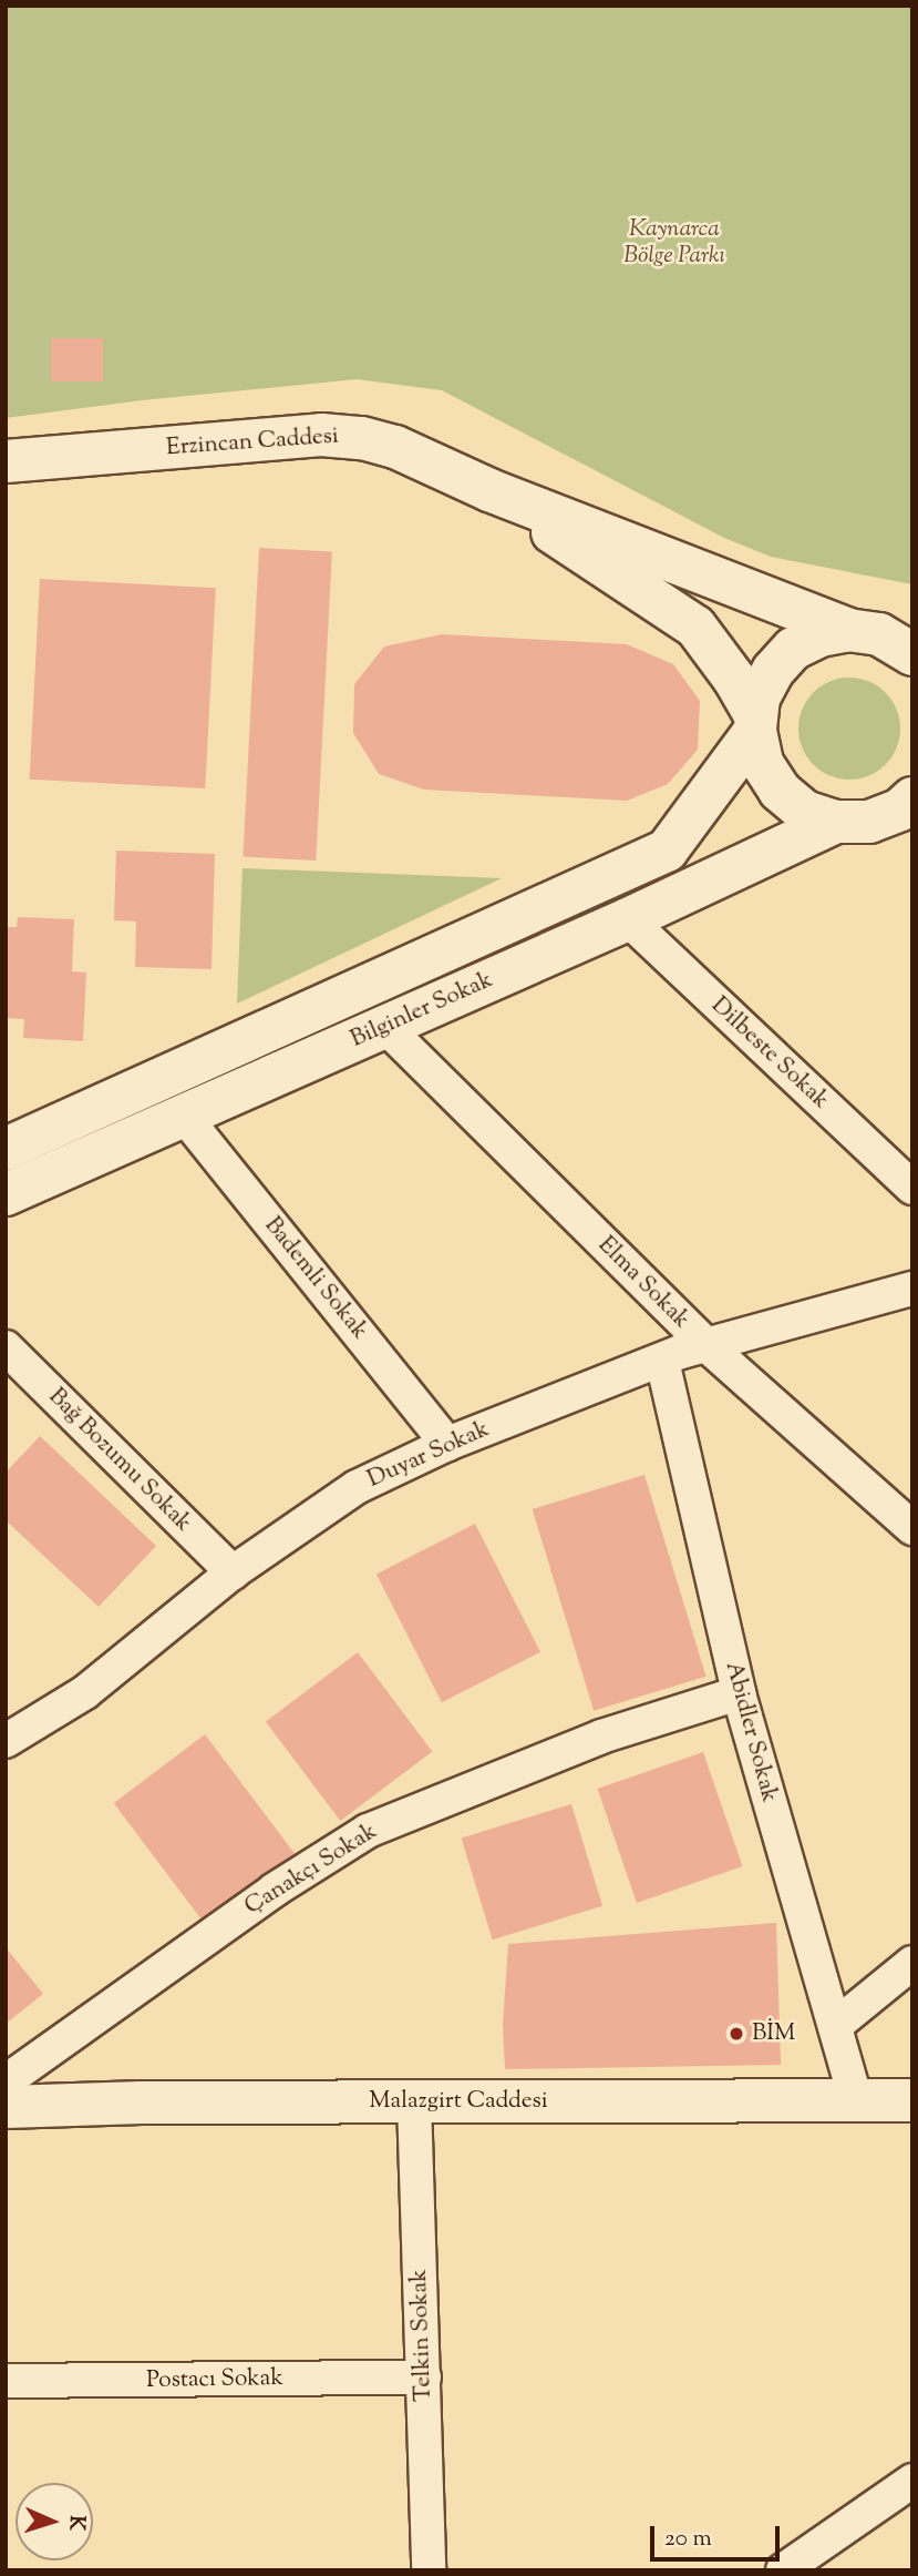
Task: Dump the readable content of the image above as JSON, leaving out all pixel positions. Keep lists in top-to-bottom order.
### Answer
{
  "streets": {
    "street": [
      "Erzincan Caddesi",
      "Bilginler Sokak",
      "Dilbeste Sokak",
      "Bademli Sokak",
      "Elma Sokak",
      "Duyar Sokak",
      "Bağ Bozumu Sokak",
      "Abidler Sokak",
      "Çanakçı Sokak",
      "Malazgirt Caddesi",
      "Telkin Sokak",
      "Postacı Sokak"
    ]
  },
  "crossings": [
    ["Erzincan Caddesi", "Bilginler Sokak"],
    ["Bilginler Sokak", "Dilbeste Sokak"],
    ["Bilginler Sokak", "Bademli Sokak"],
    ["Bilginler Sokak", "Elma Sokak"],
    ["Bademli Sokak", "Duyar Sokak"],
    ["Elma Sokak", "Duyar Sokak"],
    ["Duyar Sokak", "Bağ Bozumu Sokak"],
    ["Duyar Sokak", "Abidler Sokak"],
    ["Abidler Sokak", "Çanakçı Sokak"],
    ["Abidler Sokak", "Malazgirt Caddesi"],
    ["Malazgirt Caddesi", "Telkin Sokak"],
    ["Telkin Sokak", "Postacı Sokak"]
  ],
  "parks": ["Kaynarca Bölge Parkı"],
  "places": ["BİM"],
  "scale_bar": "20 m",
  "north": "right"
}
